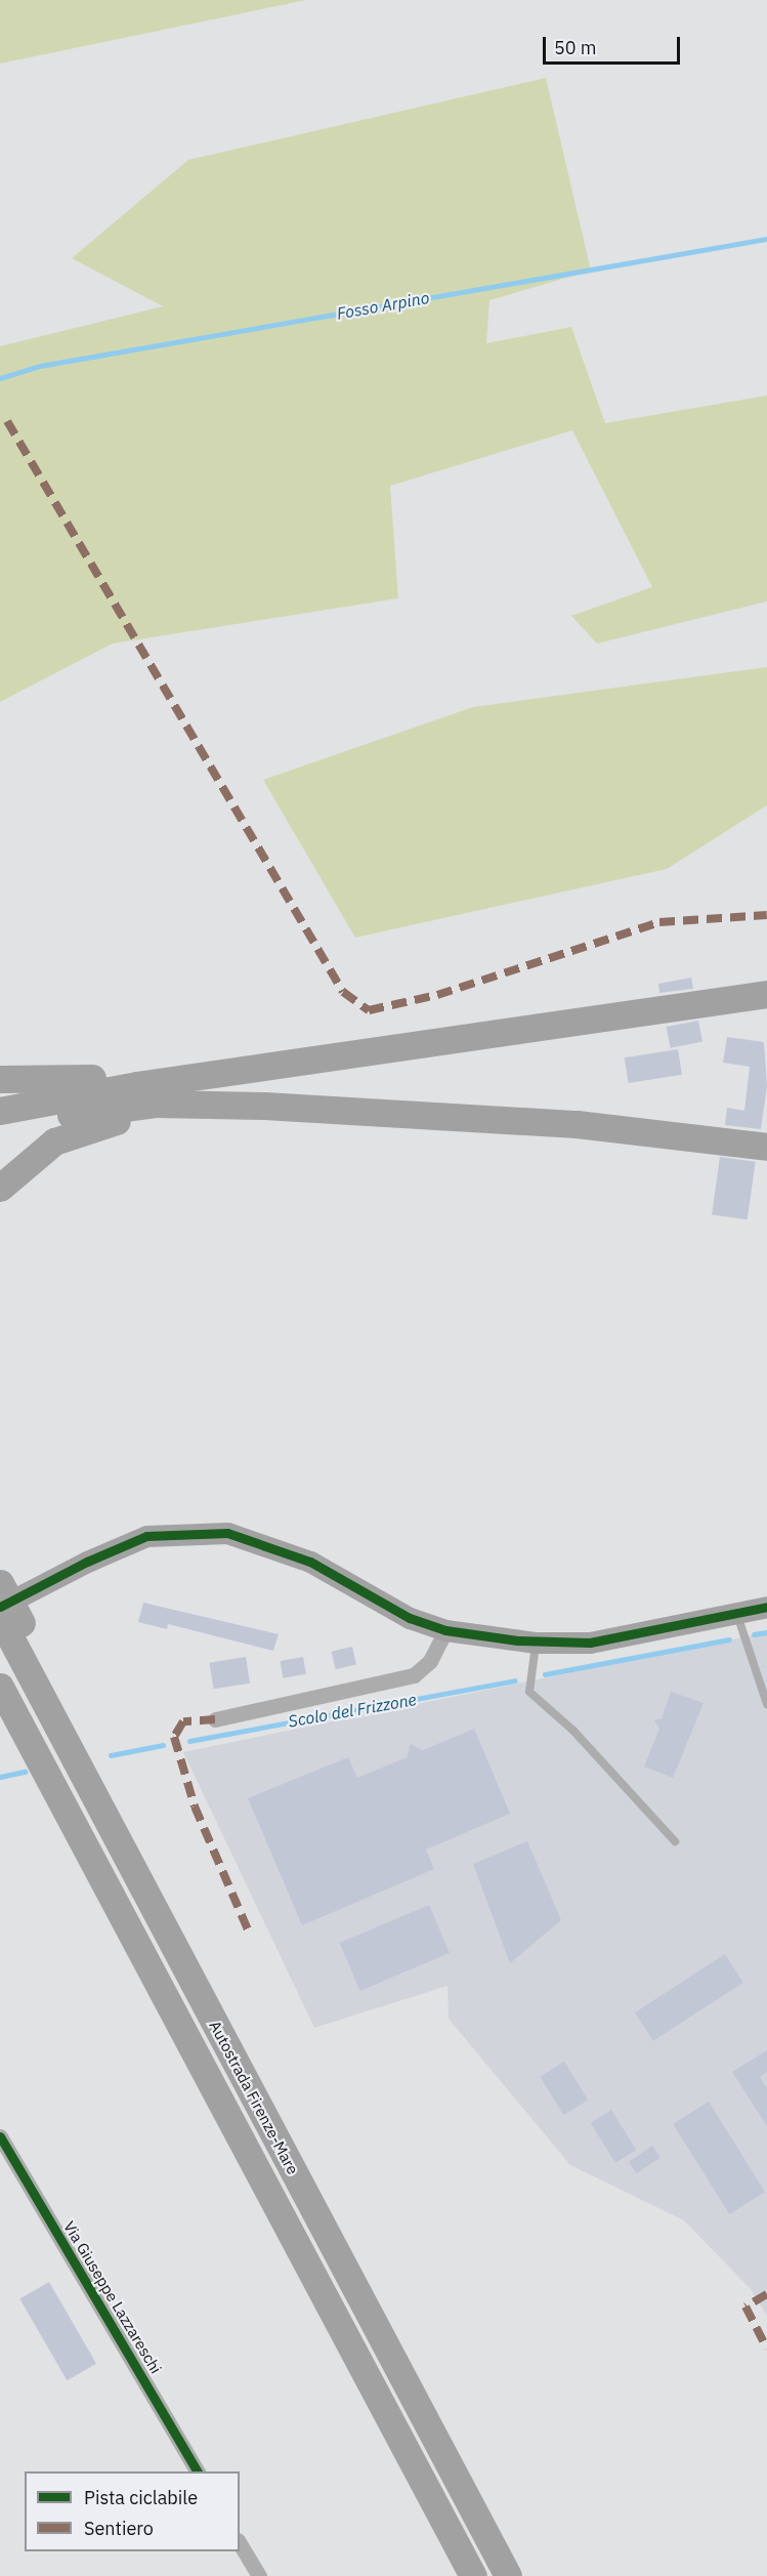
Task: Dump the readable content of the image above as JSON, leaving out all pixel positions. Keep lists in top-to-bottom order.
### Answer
{
  "streets": {
    "highway": ["Autostrada Firenze-Mare"],
    "street": ["Via Giuseppe Lazzareschi"]
  },
  "water": ["Fosso Arpino", "Scolo del Frizzone"],
  "legend": ["Pista ciclabile", "Sentiero"],
  "scale_bar": "50 m"
}
